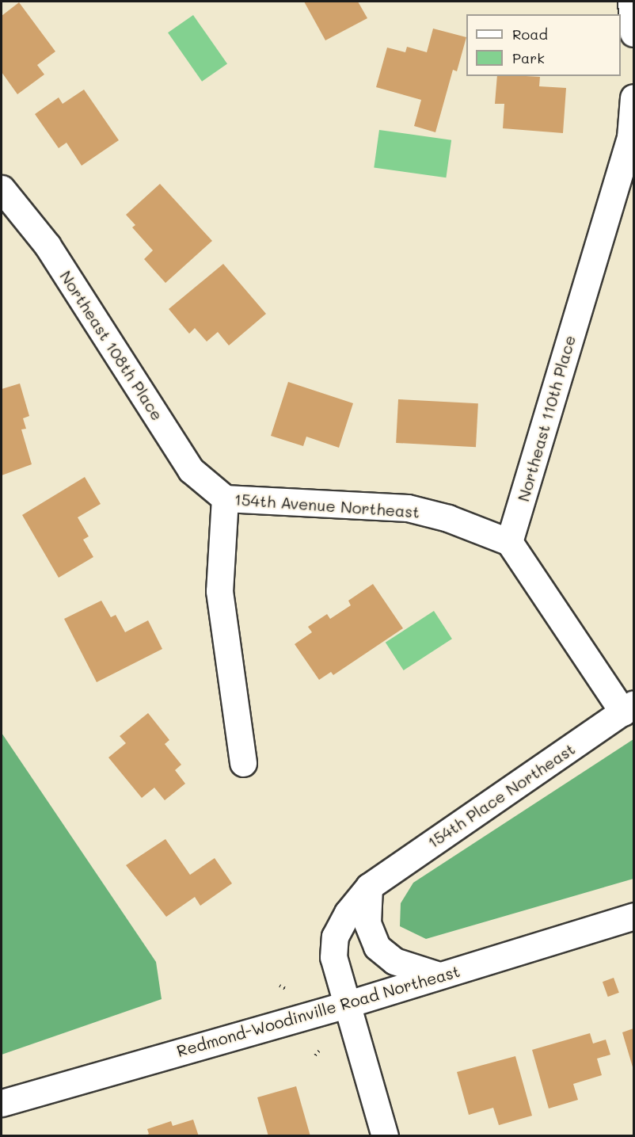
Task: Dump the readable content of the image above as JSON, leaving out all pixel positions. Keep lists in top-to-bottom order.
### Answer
{
  "streets": {
    "street": [
      "Northeast 108th Place",
      "Northeast 110th Place",
      "154th Avenue Northeast",
      "154th Place Northeast",
      "Redmond-Woodinville Road Northeast"
    ]
  },
  "crossings": [
    ["Northeast 108th Place", "154th Avenue Northeast"],
    ["Northeast 110th Place", "154th Avenue Northeast"],
    ["154th Place Northeast", "Redmond-Woodinville Road Northeast"]
  ],
  "legend": ["Road", "Park"]
}
